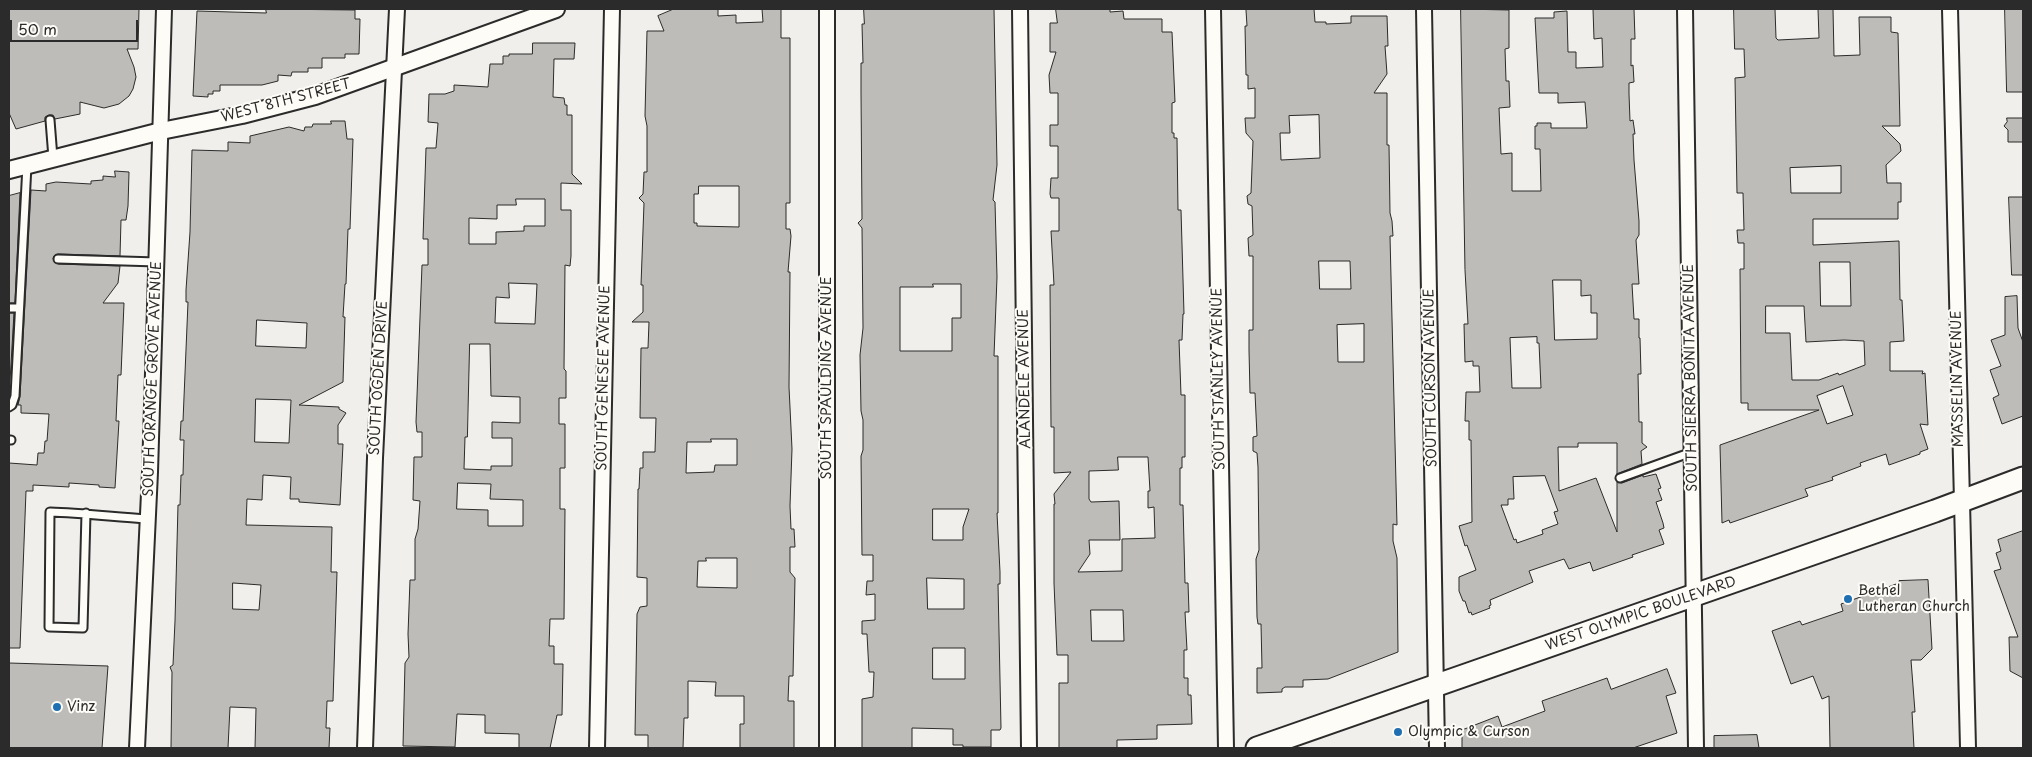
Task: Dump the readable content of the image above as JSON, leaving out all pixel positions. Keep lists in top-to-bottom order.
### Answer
{
  "streets": {
    "main road": ["WEST OLYMPIC BOULEVARD"],
    "street": [
      "WEST 8TH STREET",
      "SOUTH OGDEN DRIVE",
      "SOUTH GENESEE AVENUE",
      "SOUTH SPAULDING AVENUE",
      "SOUTH CURSON AVENUE",
      "SOUTH SIERRA BONITA AVENUE",
      "SOUTH ORANGE GROVE AVENUE",
      "ALANDELE AVENUE",
      "SOUTH STANLEY AVENUE",
      "MASSELIN AVENUE"
    ]
  },
  "crossings": [
    ["WEST 8TH STREET", "SOUTH OGDEN DRIVE"],
    ["WEST 8TH STREET", "SOUTH ORANGE GROVE AVENUE"],
    ["SOUTH CURSON AVENUE", "WEST OLYMPIC BOULEVARD"],
    ["SOUTH SIERRA BONITA AVENUE", "WEST OLYMPIC BOULEVARD"],
    ["MASSELIN AVENUE", "WEST OLYMPIC BOULEVARD"]
  ],
  "places": ["Bethel Lutheran Church", "Vinz", "Olympic & Curson"],
  "scale_bar": "50 m"
}
